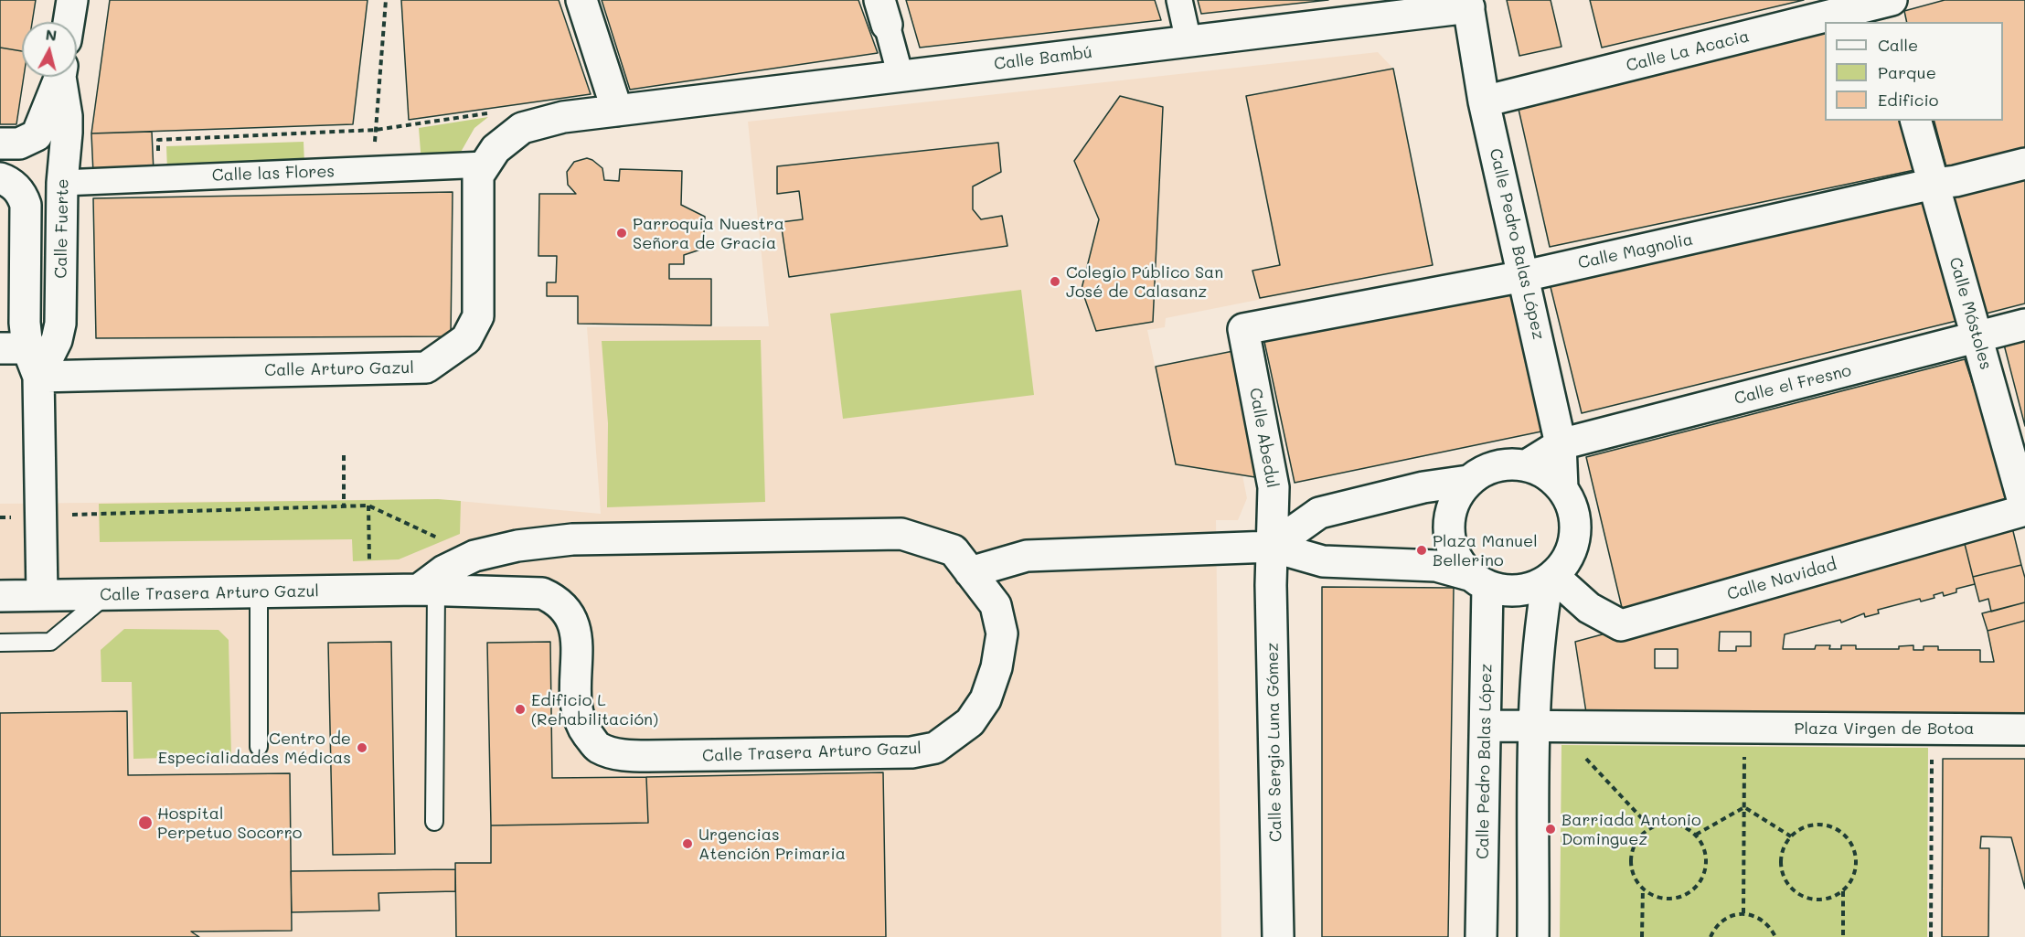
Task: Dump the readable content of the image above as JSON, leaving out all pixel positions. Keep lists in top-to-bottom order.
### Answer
{
  "streets": {
    "street": [
      "Calle La Acacia",
      "Calle Bambú",
      "Calle las Flores",
      "Calle Fuerte",
      "Calle Pedro Balas López",
      "Calle Magnolia",
      "Calle Móstoles",
      "Calle Arturo Gazul",
      "Calle el Fresno",
      "Calle Abedul",
      "Calle Navidad",
      "Calle Trasera Arturo Gazul",
      "Plaza Virgen de Botoa",
      "Calle Sergio Luna Gómez"
    ]
  },
  "crossings": [
    ["Calle La Acacia", "Calle Pedro Balas López"],
    ["Calle Bambú", "Calle Pedro Balas López"],
    ["Calle Bambú", "Calle Arturo Gazul"],
    ["Calle las Flores", "Calle Fuerte"],
    ["Calle las Flores", "Calle Arturo Gazul"],
    ["Calle Fuerte", "Calle Arturo Gazul"],
    ["Calle Fuerte", "Calle Trasera Arturo Gazul"],
    ["Calle Pedro Balas López", "Calle Magnolia"],
    ["Calle Pedro Balas López", "Calle el Fresno"],
    ["Calle Pedro Balas López", "Calle Navidad"],
    ["Calle Pedro Balas López", "Plaza Virgen de Botoa"],
    ["Calle Magnolia", "Calle Móstoles"],
    ["Calle Magnolia", "Calle Abedul"],
    ["Calle Móstoles", "Calle el Fresno"],
    ["Calle Móstoles", "Calle Navidad"],
    ["Calle Abedul", "Calle Sergio Luna Gómez"]
  ],
  "places": [
    "Parroquia Nuestra Señora de Gracia",
    "Colegio Público San José de Calasanz",
    "Plaza Manuel Bellerino",
    "Edificio L (Rehabilitación)",
    "Centro de Especialidades Médicas",
    "Hospital Perpetuo Socorro",
    "Barriada Antonio Dominguez",
    "Urgencias Atención Primaria"
  ],
  "legend": ["Calle", "Parque", "Edificio"],
  "north": "top"
}
